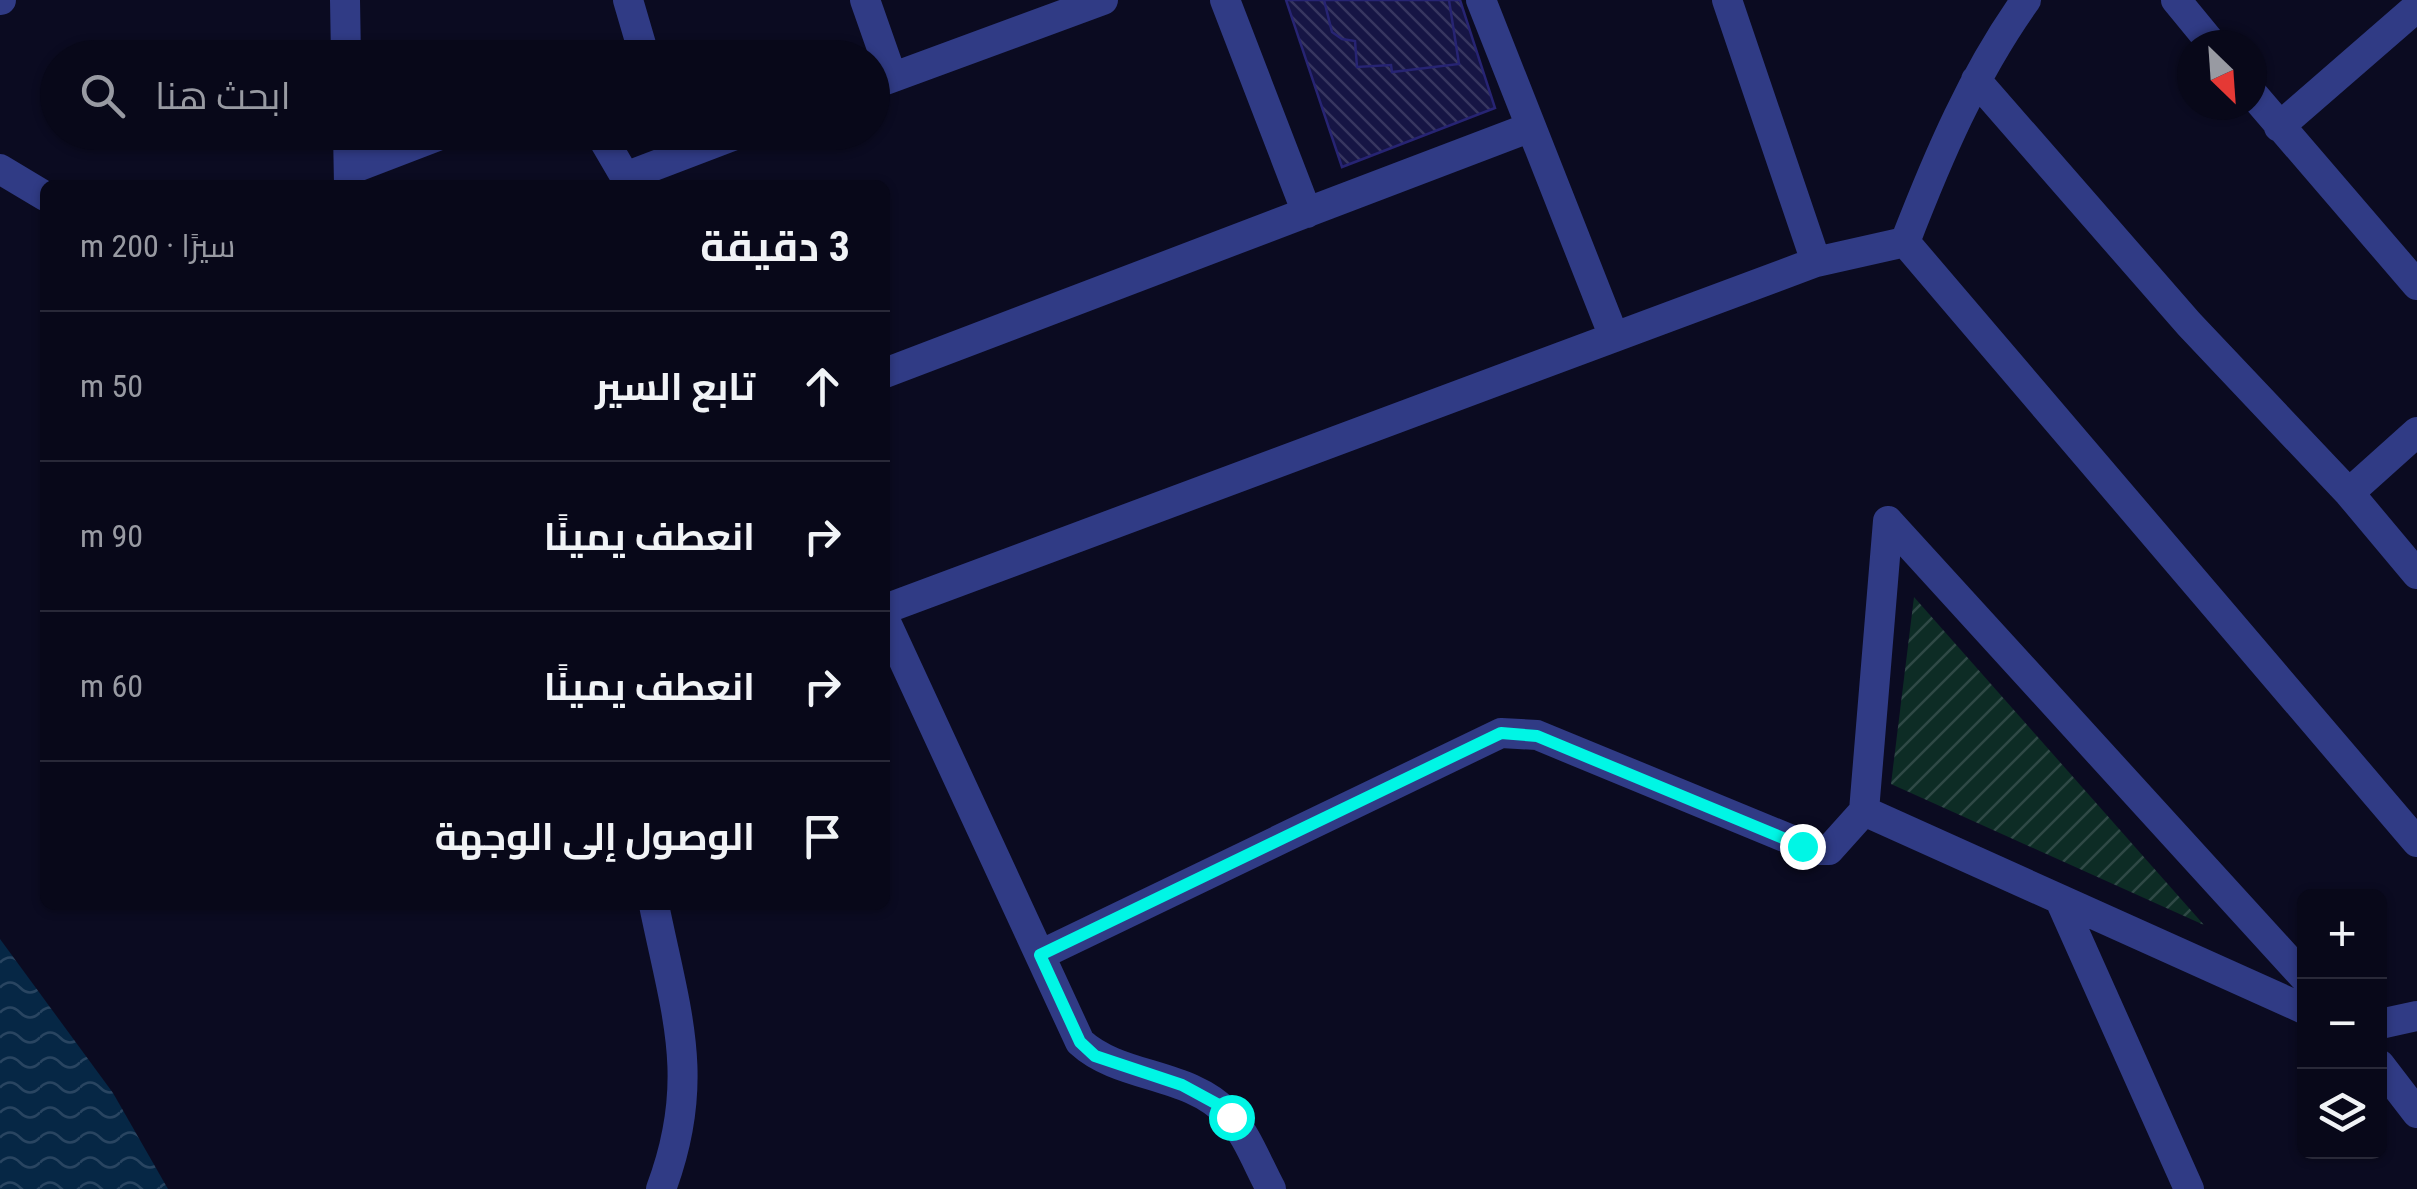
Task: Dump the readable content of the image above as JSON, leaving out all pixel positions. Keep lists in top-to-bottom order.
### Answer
{
  "north": "bottom right",
  "page": {
    "search": "ابحث هنا",
    "heading": ["3 دقيقة", "سيرًا · 200 m"],
    "list": [
      ["تابع السير", "50 m"],
      ["انعطف يمينًا", "90 m"],
      ["انعطف يمينًا", "60 m"],
      "الوصول إلى الوجهة"
    ],
    "map_buttons": ["+", "−"]
  }
}
